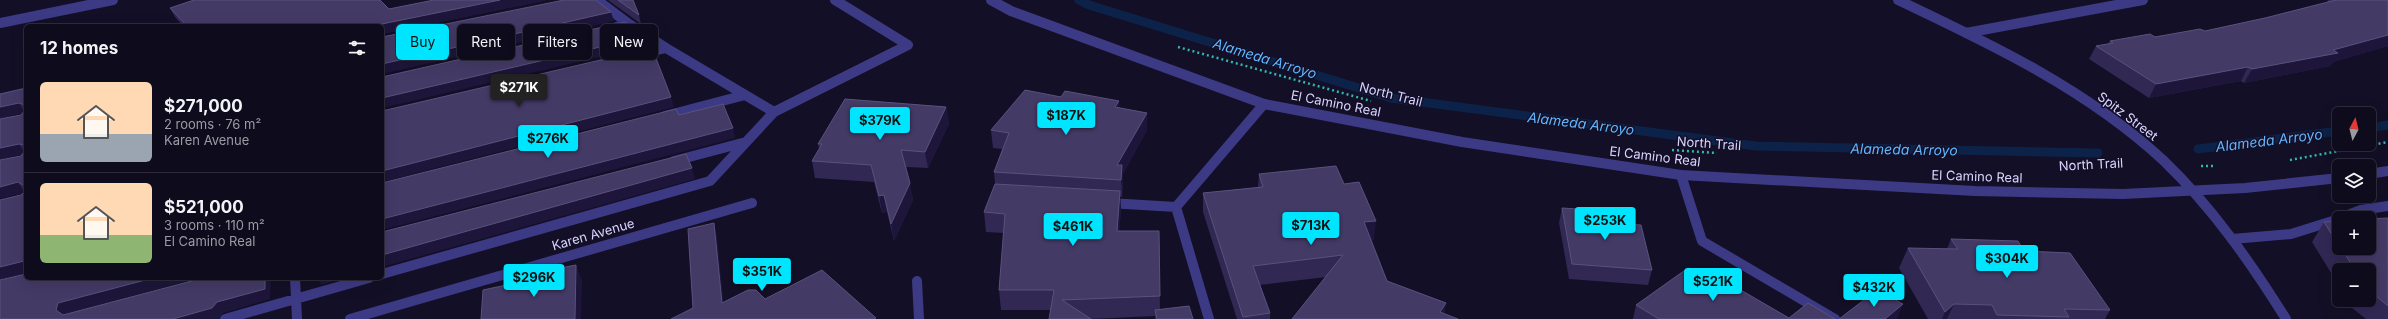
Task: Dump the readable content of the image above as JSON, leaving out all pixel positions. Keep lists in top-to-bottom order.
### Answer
{
  "streets": {
    "street": ["El Camino Real", "Spitz Street", "Karen Avenue"],
    "path": ["North Trail"]
  },
  "crossings": [
    ["El Camino Real", "Spitz Street"]
  ],
  "water": ["Alameda Arroyo"],
  "north": "top",
  "page": {
    "chip": [
      "Buy",
      "Rent",
      "Filters",
      "New"
    ],
    "heading": "12 homes",
    "list": [
      {
        "name": "$271,000",
        "note": "2 rooms · 76 m² · Karen Avenue"
      },
      {
        "name": "$521,000",
        "note": "3 rooms · 110 m² · El Camino Real"
      }
    ],
    "price": [
      "$271K",
      "$187K",
      "$379K",
      "$276K",
      "$253K",
      "$713K",
      "$461K",
      "$304K",
      "$351K",
      "$296K",
      "$521K",
      "$432K"
    ],
    "map_buttons": ["+", "−"]
  }
}
